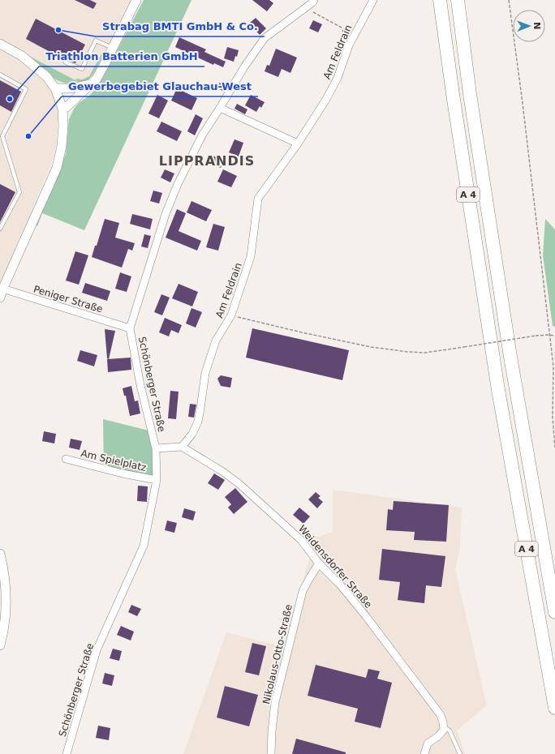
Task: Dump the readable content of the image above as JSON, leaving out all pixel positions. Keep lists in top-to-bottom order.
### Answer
{
  "streets": {
    "highway": ["A 4"],
    "street": [
      "Am Feldrain",
      "Peniger Straße",
      "Schönberger Straße",
      "Am Spielplatz",
      "Weidensdorfer Straße",
      "Nikolaus-Otto-Straße"
    ]
  },
  "crossings": [
    ["Am Feldrain", "Weidensdorfer Straße"],
    ["Peniger Straße", "Schönberger Straße"],
    ["Schönberger Straße", "Am Spielplatz"],
    ["Weidensdorfer Straße", "Nikolaus-Otto-Straße"]
  ],
  "districts": ["LIPPRANDIS"],
  "places": ["Strabag BMTI GmbH & Co.", "Triathlon Batterien GmbH", "Gewerbegebiet Glauchau-West"],
  "north": "right"
}
